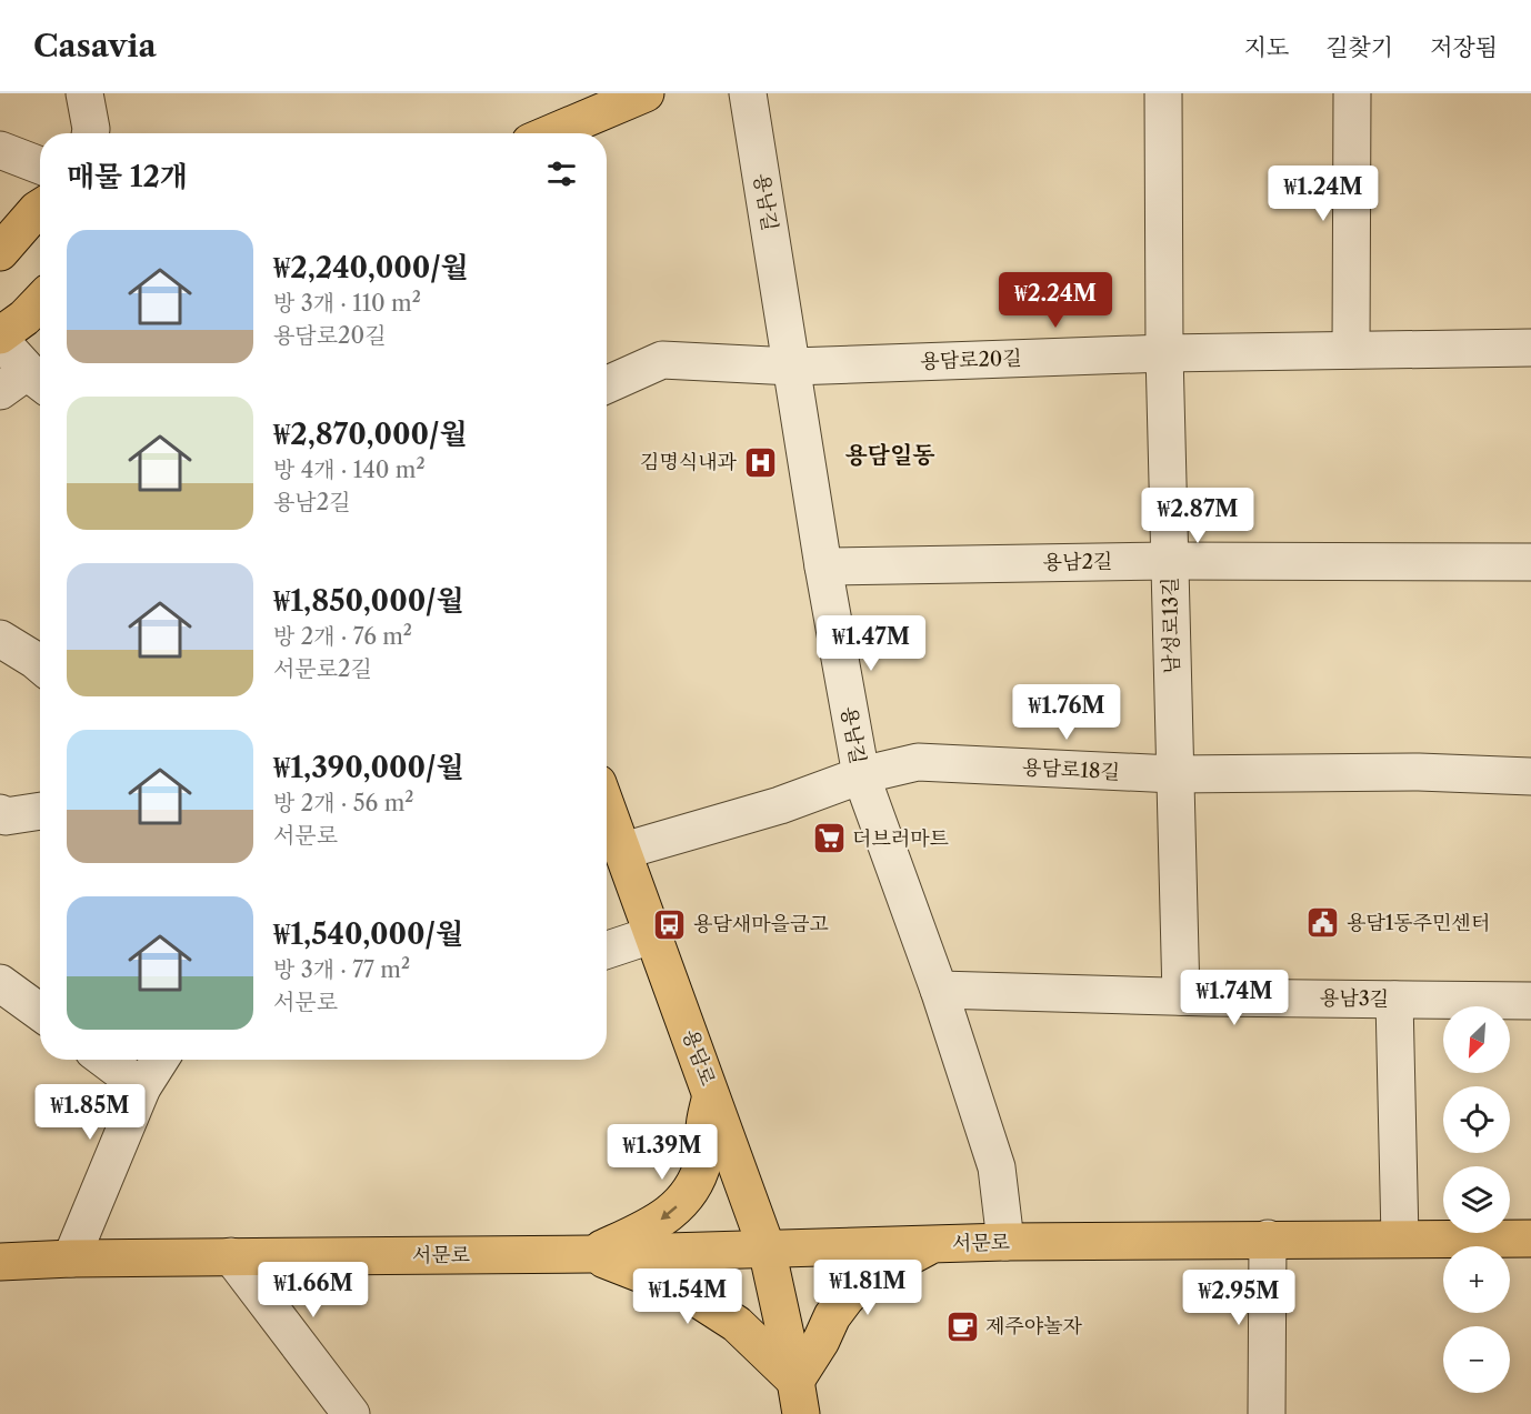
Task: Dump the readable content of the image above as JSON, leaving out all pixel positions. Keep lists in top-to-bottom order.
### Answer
{
  "streets": {
    "main road": ["용담로", "서문로"],
    "street": [
      "용남길",
      "용담로20길",
      "용남2길",
      "남성로13길",
      "용담로18길",
      "용남3길"
    ]
  },
  "crossings": [
    ["용남길", "용담로20길"],
    ["용남길", "용남2길"],
    ["용남길", "용담로18길"],
    ["용남길", "용남3길"],
    ["용남길", "서문로"],
    ["용담로20길", "남성로13길"],
    ["용남2길", "남성로13길"],
    ["남성로13길", "용담로18길"],
    ["남성로13길", "용남3길"],
    ["용담로18길", "용담로"],
    ["용담로", "서문로"]
  ],
  "districts": ["용담일동"],
  "places": {
    "hospital": ["김명식내과"],
    "supermarket": ["더브러마트"],
    "public building": ["용담1동주민센터"],
    "bus stop": ["용담새마을금고"],
    "cafe": ["제주야놀자"]
  },
  "north": "bottom left",
  "page": {
    "header": "Casavia",
    "nav": ["지도", "길찾기", "저장됨"],
    "heading": "매물 12개",
    "price": [
      "₩1.24M",
      "₩2.24M",
      "₩2.87M",
      "₩1.47M",
      "₩1.76M",
      "₩1.74M",
      "₩1.85M",
      "₩1.39M",
      "₩1.81M",
      "₩1.66M",
      "₩1.54M",
      "₩2.95M"
    ],
    "list": [
      {
        "name": "₩2,240,000/월",
        "note": "방 3개 · 110 m² · 용담로20길"
      },
      {
        "name": "₩2,870,000/월",
        "note": "방 4개 · 140 m² · 용남2길"
      },
      {
        "name": "₩1,850,000/월",
        "note": "방 2개 · 76 m² · 서문로2길"
      },
      {
        "name": "₩1,390,000/월",
        "note": "방 2개 · 56 m² · 서문로"
      },
      {
        "name": "₩1,540,000/월",
        "note": "방 3개 · 77 m² · 서문로"
      }
    ],
    "map_buttons": ["+", "−"]
  }
}
